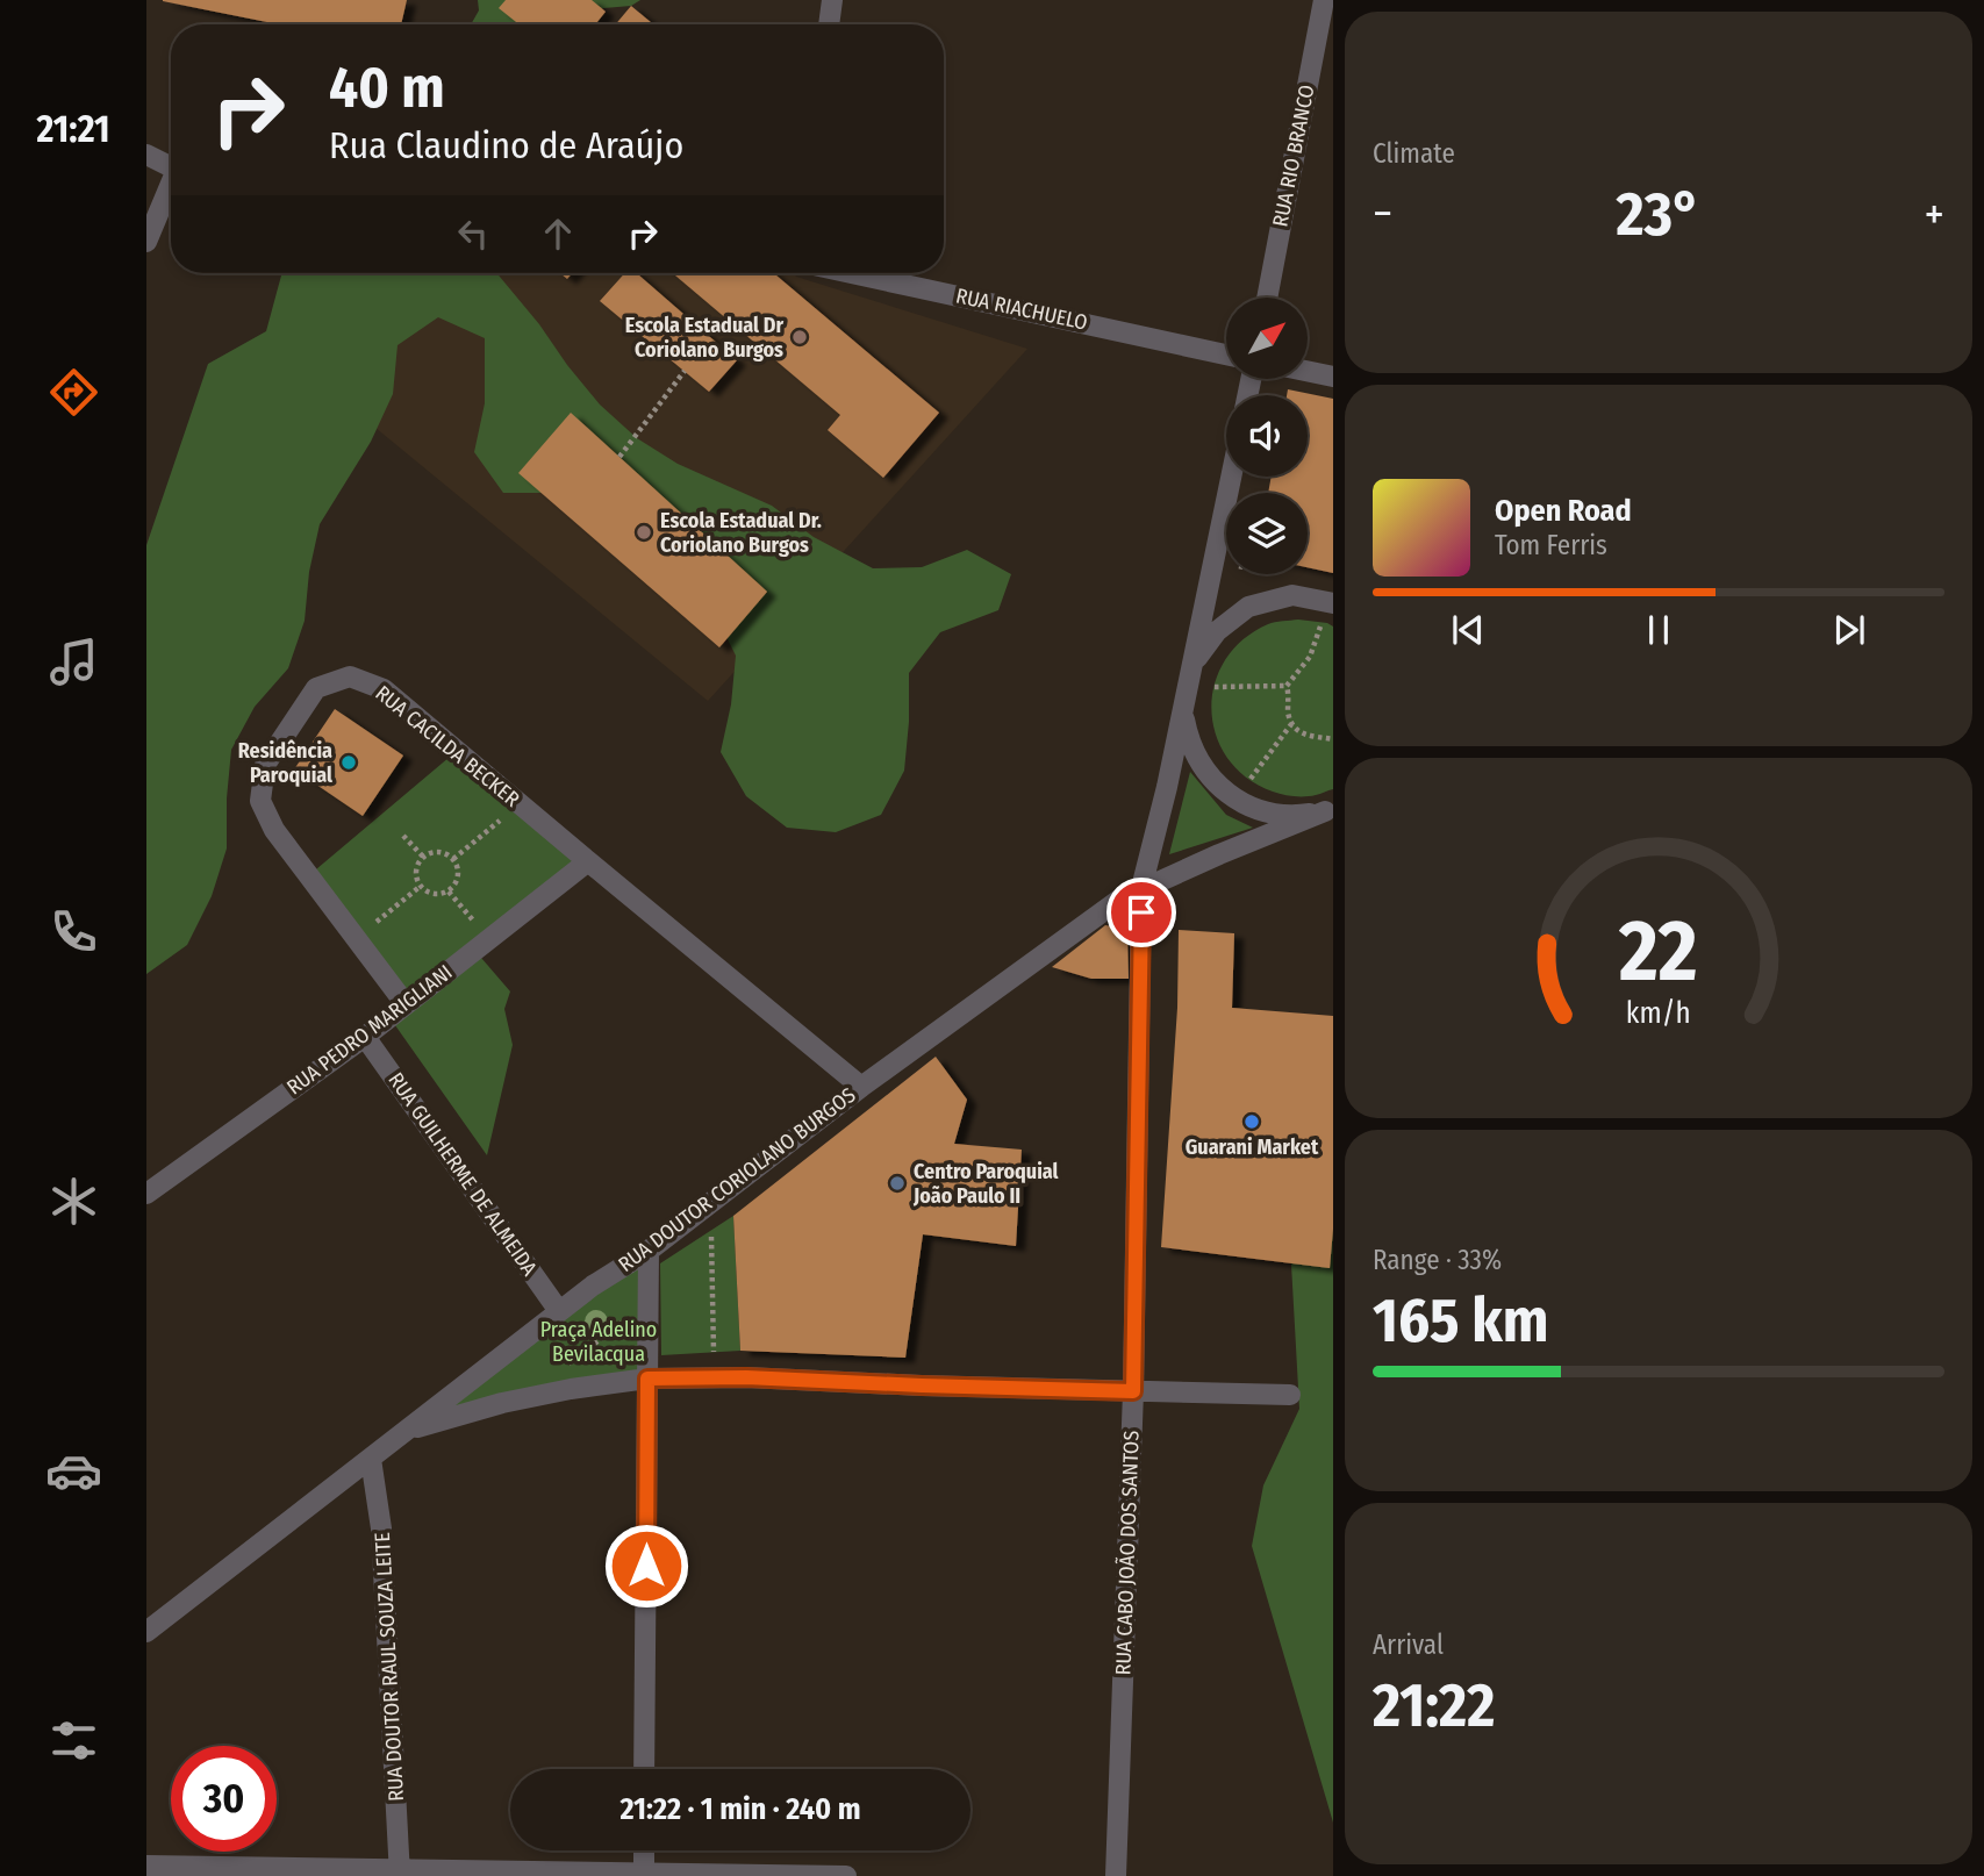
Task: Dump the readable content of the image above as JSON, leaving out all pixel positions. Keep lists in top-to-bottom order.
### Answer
{
  "streets": {
    "street": [
      "RUA RIO BRANCO",
      "RUA RIACHUELO",
      "RUA CACILDA BECKER",
      "RUA PEDRO MARIGLIANI",
      "RUA GUILHERME DE ALMEIDA",
      "RUA DOUTOR CORIOLANO BURGOS",
      "RUA CABO JOÃO DOS SANTOS",
      "RUA DOUTOR RAUL SOUZA LEITE"
    ]
  },
  "crossings": [
    ["RUA CACILDA BECKER", "RUA PEDRO MARIGLIANI"],
    ["RUA CACILDA BECKER", "RUA DOUTOR CORIOLANO BURGOS"],
    ["RUA PEDRO MARIGLIANI", "RUA GUILHERME DE ALMEIDA"],
    ["RUA GUILHERME DE ALMEIDA", "RUA DOUTOR CORIOLANO BURGOS"],
    ["RUA DOUTOR CORIOLANO BURGOS", "RUA CABO JOÃO DOS SANTOS"],
    ["RUA DOUTOR CORIOLANO BURGOS", "RUA DOUTOR RAUL SOUZA LEITE"]
  ],
  "parks": ["Praça Adelino Bevilacqua"],
  "places": [
    "Escola Estadual Dr Coriolano Burgos",
    "Escola Estadual Dr. Coriolano Burgos",
    "Residência Paroquial",
    "Guarani Market",
    "Centro Paroquial João Paulo II"
  ],
  "north": "top right",
  "page": {
    "tabs": "21:21",
    "tile": [
      "Climate",
      ["Range · 33%", "165 km"],
      ["Arrival", "21:22"]
    ],
    "turn": ["40 m", "Rua Claudino de Araújo"],
    "heat": ["−", "23°", "+"],
    "song": ["Open Road", "Tom Ferris"],
    "limit": "30",
    "trip": "21:22 · 1 min · 240 m",
    "gauge": ["22", "km/h"]
  }
}
